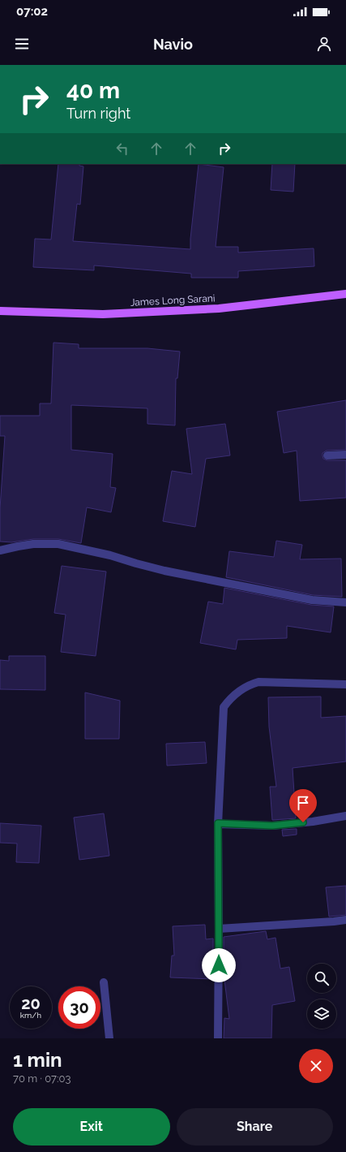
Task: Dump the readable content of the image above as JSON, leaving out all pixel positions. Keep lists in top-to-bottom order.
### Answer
{
  "streets": {
    "main road": ["James Long Sarani"]
  },
  "page": {
    "status": "07:02",
    "header": "Navio",
    "turn": ["40 m", "Turn right"],
    "speed": "20 km/h",
    "limit": "30",
    "heading": ["1 min", "70 m · 07:03"],
    "buttons": ["Exit", "Share"]
  }
}
